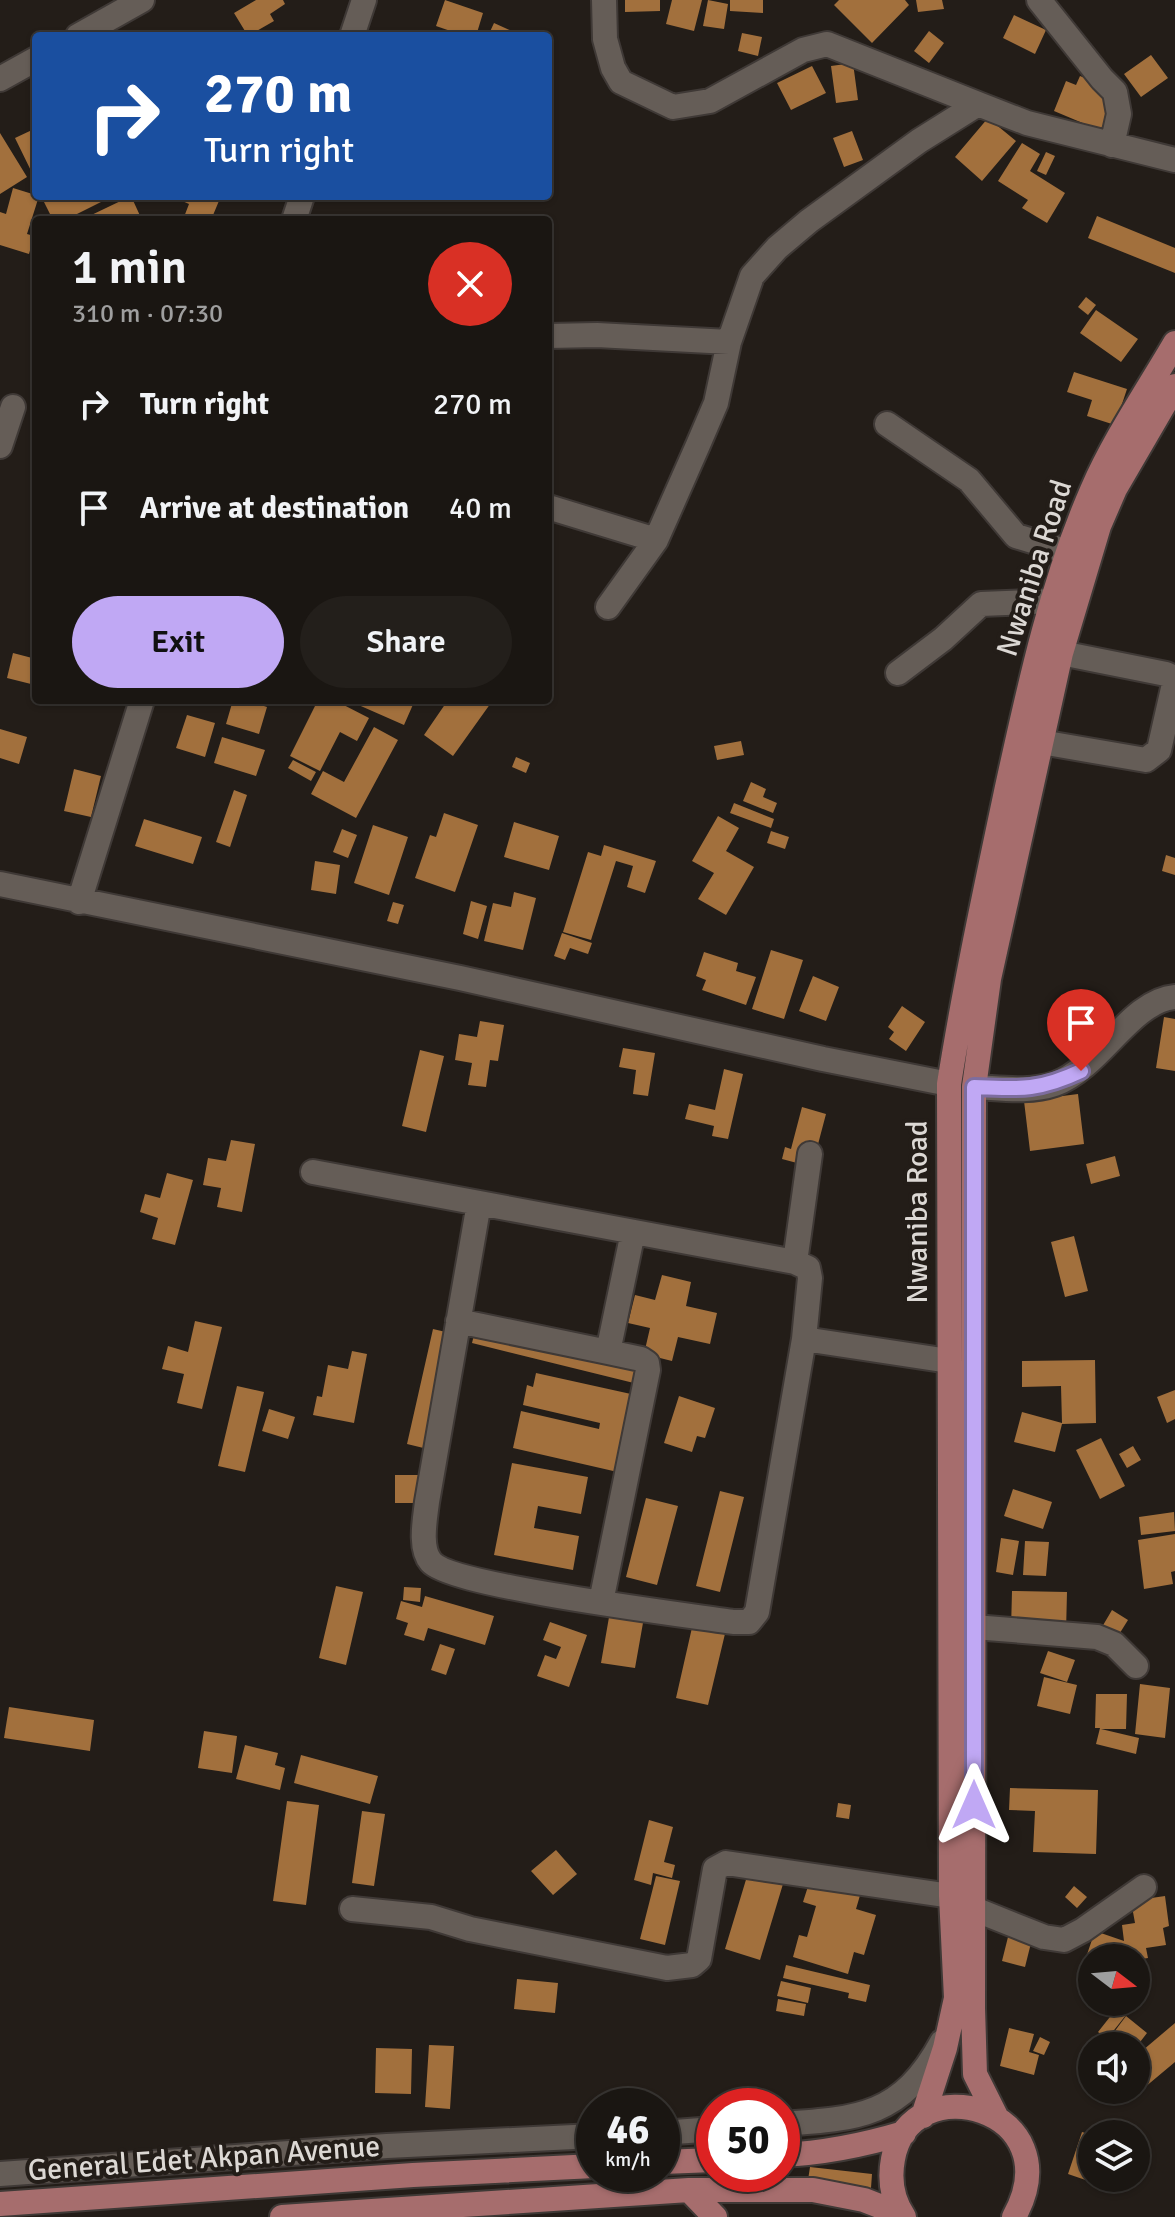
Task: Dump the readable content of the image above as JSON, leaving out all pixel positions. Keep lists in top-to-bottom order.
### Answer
{
  "streets": {
    "main road": ["Nwaniba Road", "General Edet Akpan Avenue"]
  },
  "north": "right",
  "page": {
    "turn": ["270 m", "Turn right"],
    "heading": ["1 min", "310 m · 07:30"],
    "list": [
      {
        "name": "Turn right",
        "value": "270 m"
      },
      {
        "name": "Arrive at destination",
        "value": "40 m"
      }
    ],
    "buttons": ["Exit", "Share"],
    "speed": "46 km/h",
    "limit": "50"
  }
}
